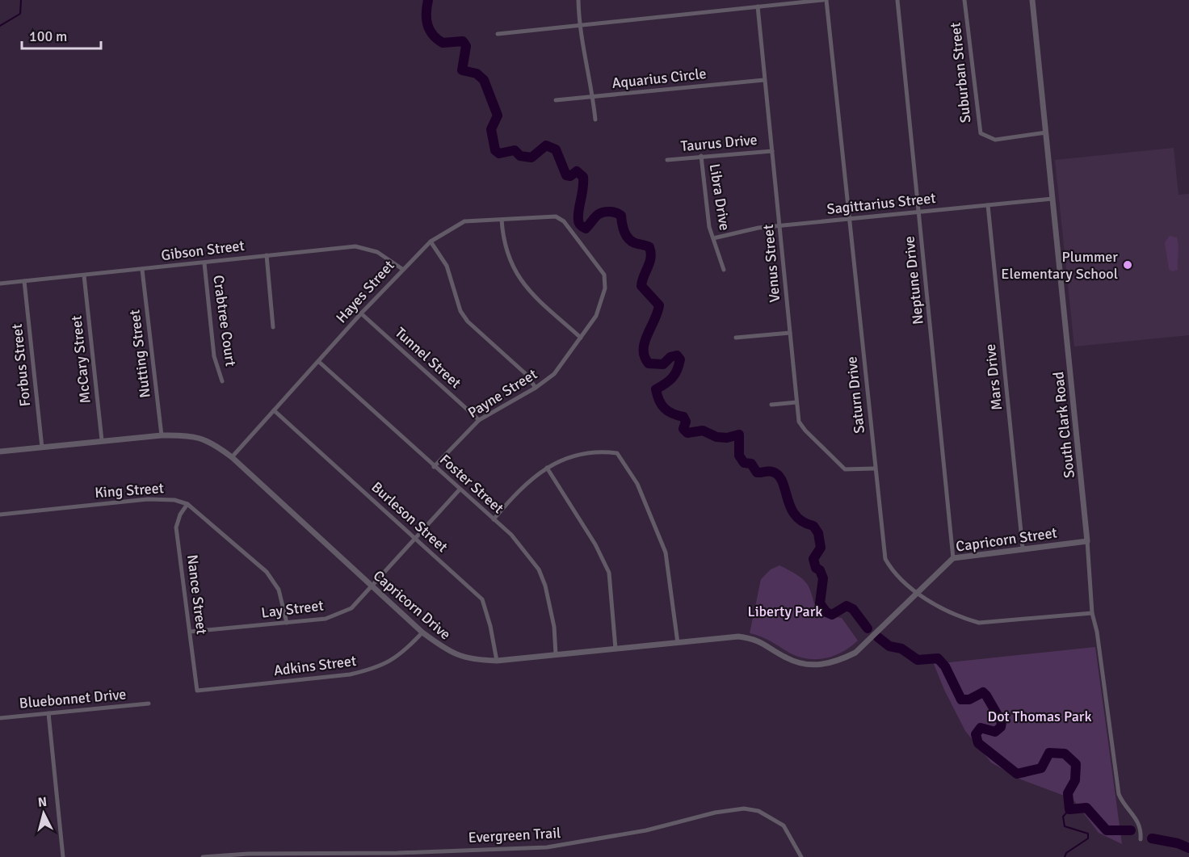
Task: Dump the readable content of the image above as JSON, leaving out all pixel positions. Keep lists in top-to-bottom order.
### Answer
{
  "streets": {
    "street": [
      "Suburban Street",
      "Aquarius Circle",
      "Taurus Drive",
      "Libra Drive",
      "Sagittarius Street",
      "Gibson Street",
      "Venus Street",
      "Neptune Drive",
      "Hayes Street",
      "Crabtree Court",
      "Nutting Street",
      "Tunnel Street",
      "McCary Street",
      "Forbus Street",
      "Mars Drive",
      "Payne Street",
      "Saturn Drive",
      "South Clark Road",
      "Foster Street",
      "King Street",
      "Burleson Street",
      "Capricorn Street",
      "Nance Street",
      "Capricorn Drive",
      "Lay Street",
      "Adkins Street",
      "Bluebonnet Drive",
      "Evergreen Trail"
    ]
  },
  "crossings": [
    ["Suburban Street", "South Clark Road"],
    ["Aquarius Circle", "Venus Street"],
    ["Taurus Drive", "Libra Drive"],
    ["Taurus Drive", "Venus Street"],
    ["Libra Drive", "Sagittarius Street"],
    ["Sagittarius Street", "Venus Street"],
    ["Sagittarius Street", "Neptune Drive"],
    ["Sagittarius Street", "Mars Drive"],
    ["Sagittarius Street", "Saturn Drive"],
    ["Sagittarius Street", "South Clark Road"],
    ["Gibson Street", "Hayes Street"],
    ["Gibson Street", "Crabtree Court"],
    ["Gibson Street", "Nutting Street"],
    ["Gibson Street", "McCary Street"],
    ["Gibson Street", "Forbus Street"],
    ["Venus Street", "Saturn Drive"],
    ["Neptune Drive", "Capricorn Street"],
    ["Hayes Street", "Tunnel Street"],
    ["Hayes Street", "Payne Street"],
    ["Hayes Street", "Foster Street"],
    ["Hayes Street", "Burleson Street"],
    ["Hayes Street", "Capricorn Drive"],
    ["Nutting Street", "Capricorn Drive"],
    ["Tunnel Street", "Payne Street"],
    ["McCary Street", "Capricorn Drive"],
    ["Forbus Street", "Capricorn Drive"],
    ["Mars Drive", "Capricorn Street"],
    ["Payne Street", "Foster Street"],
    ["Saturn Drive", "South Clark Road"],
    ["Saturn Drive", "Capricorn Street"],
    ["South Clark Road", "Capricorn Street"],
    ["Foster Street", "Capricorn Drive"],
    ["Foster Street", "Lay Street"],
    ["King Street", "Nance Street"],
    ["Burleson Street", "Capricorn Drive"],
    ["Burleson Street", "Lay Street"],
    ["Capricorn Street", "Capricorn Drive"],
    ["Nance Street", "Lay Street"],
    ["Nance Street", "Adkins Street"],
    ["Capricorn Drive", "Lay Street"],
    ["Capricorn Drive", "Adkins Street"]
  ],
  "parks": ["Liberty Park", "Dot Thomas Park"],
  "places": ["Plummer Elementary School"],
  "scale_bar": "100 m",
  "north": "top"
}
